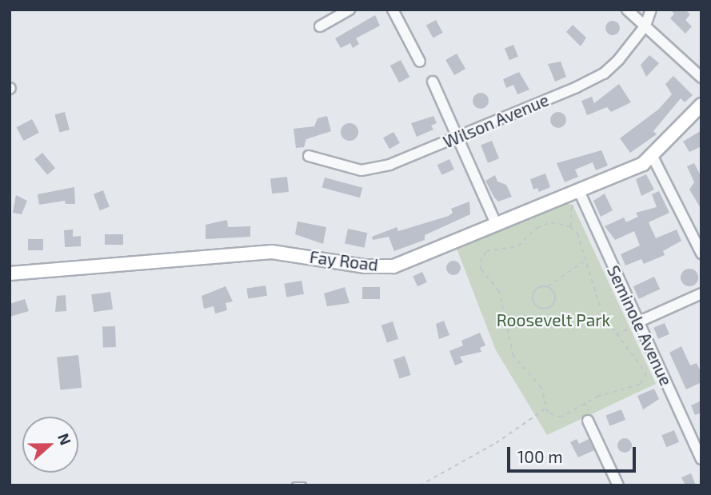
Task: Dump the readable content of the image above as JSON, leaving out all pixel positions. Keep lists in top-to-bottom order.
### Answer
{
  "streets": {
    "street": ["Wilson Avenue", "Fay Road", "Seminole Avenue"]
  },
  "crossings": [
    ["Fay Road", "Seminole Avenue"]
  ],
  "parks": ["Roosevelt Park"],
  "scale_bar": "100 m",
  "north": "right"
}
